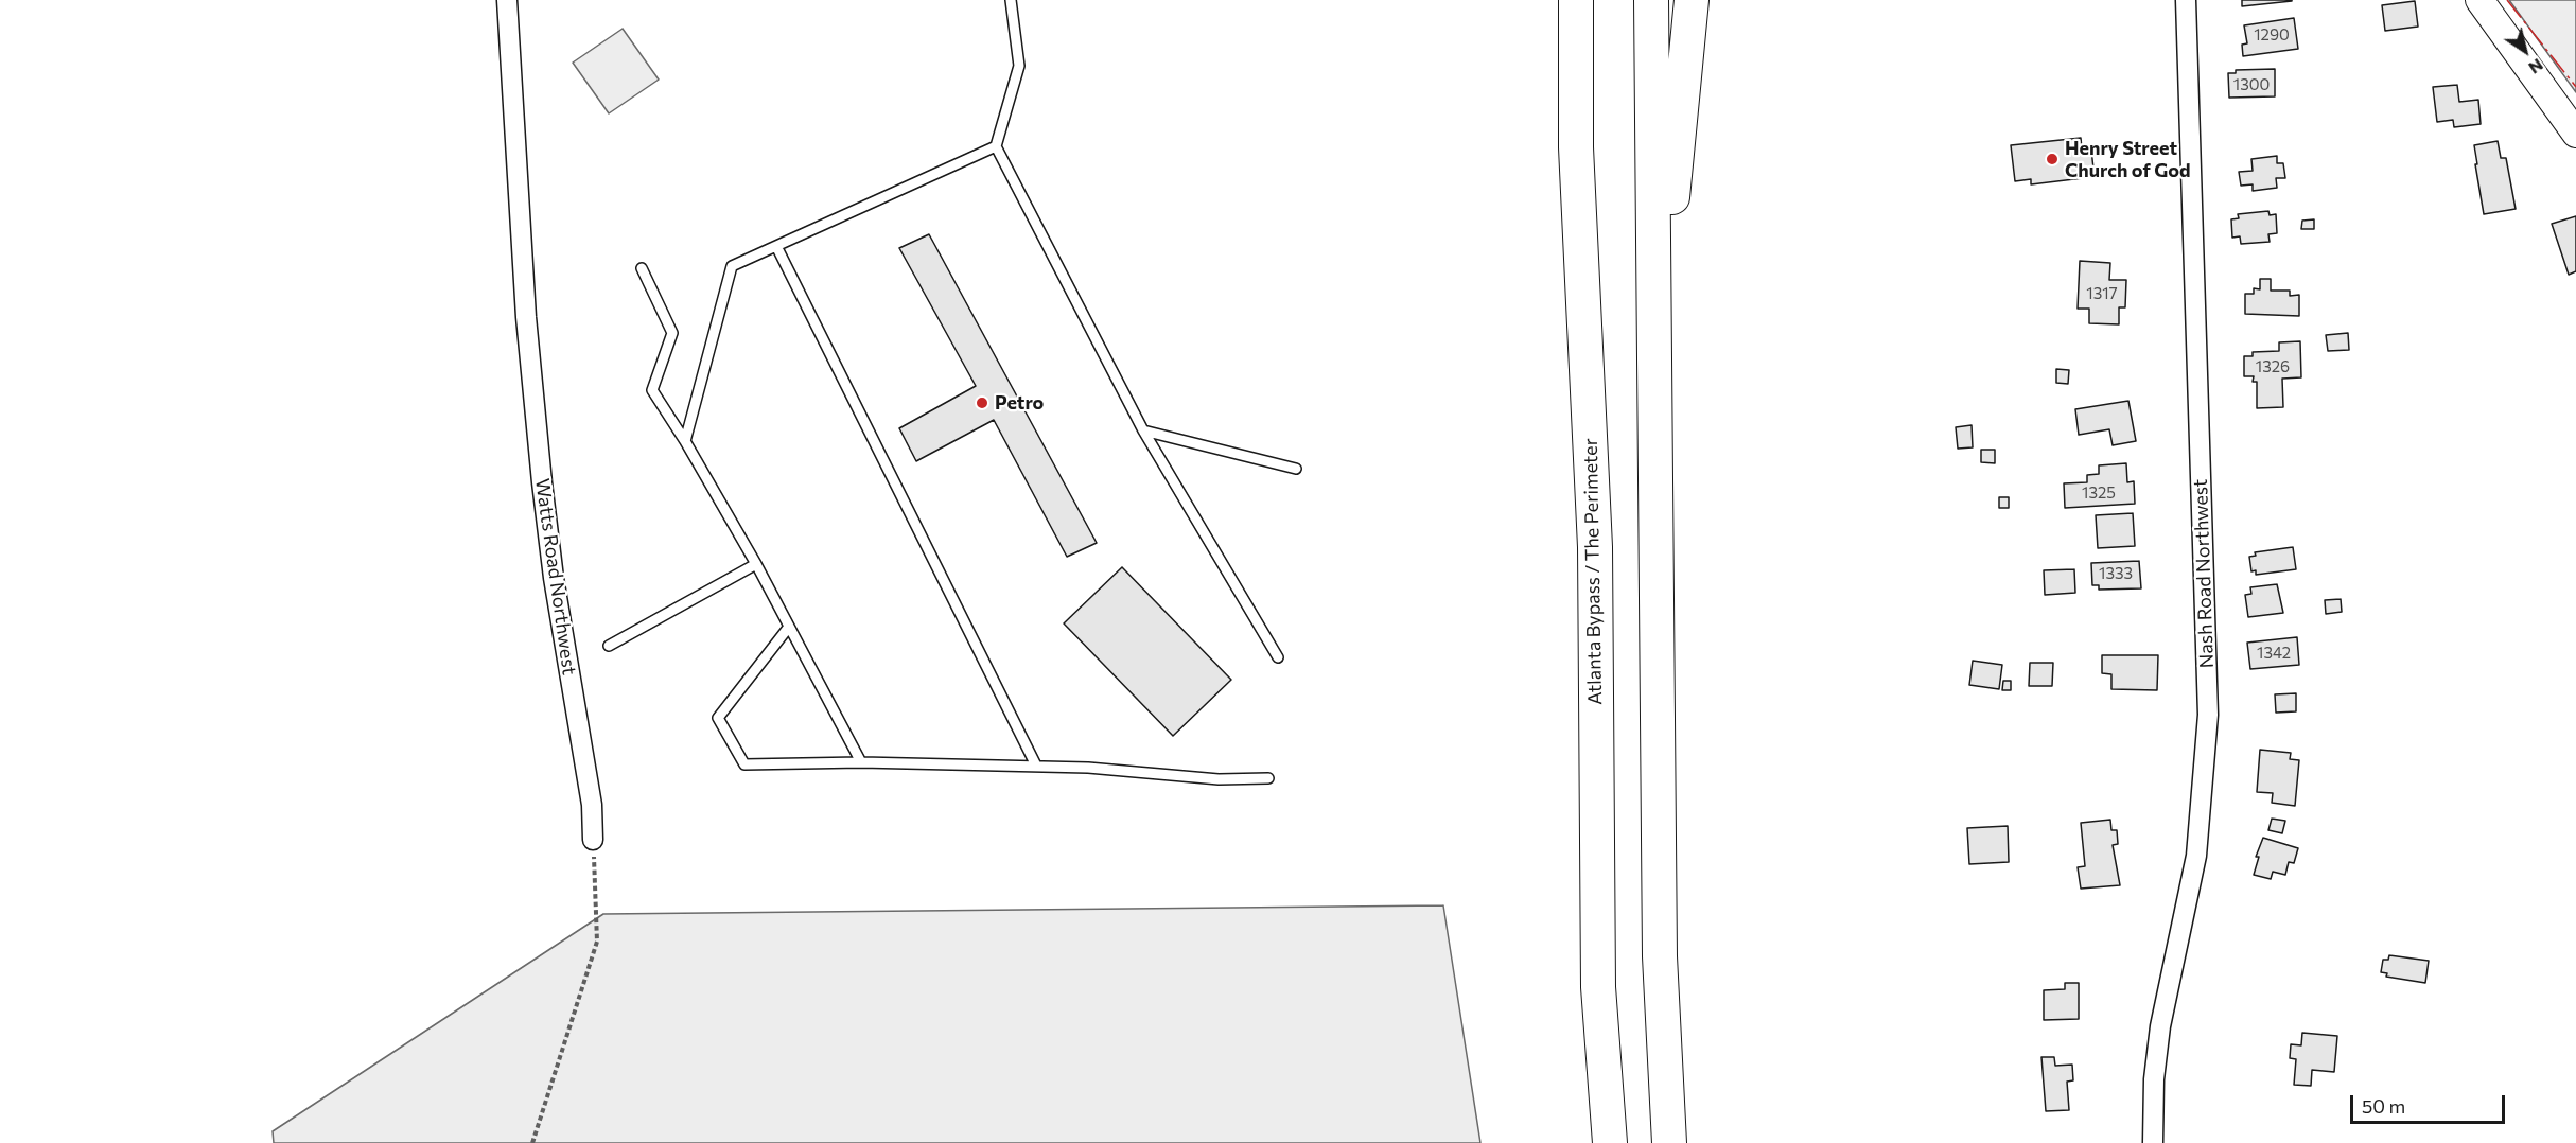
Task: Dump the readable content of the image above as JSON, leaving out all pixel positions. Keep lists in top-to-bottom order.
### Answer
{
  "streets": {
    "highway": ["Atlanta Bypass / The Perimeter"],
    "street": ["Nash Road Northwest", "Watts Road Northwest"]
  },
  "places": ["Henry Street Church of God", "Petro"],
  "house_numbers": [
    "1290",
    "1300",
    "1317",
    "1326",
    "1325",
    "1333",
    "1342"
  ],
  "scale_bar": "50 m",
  "north": "bottom right"
}
